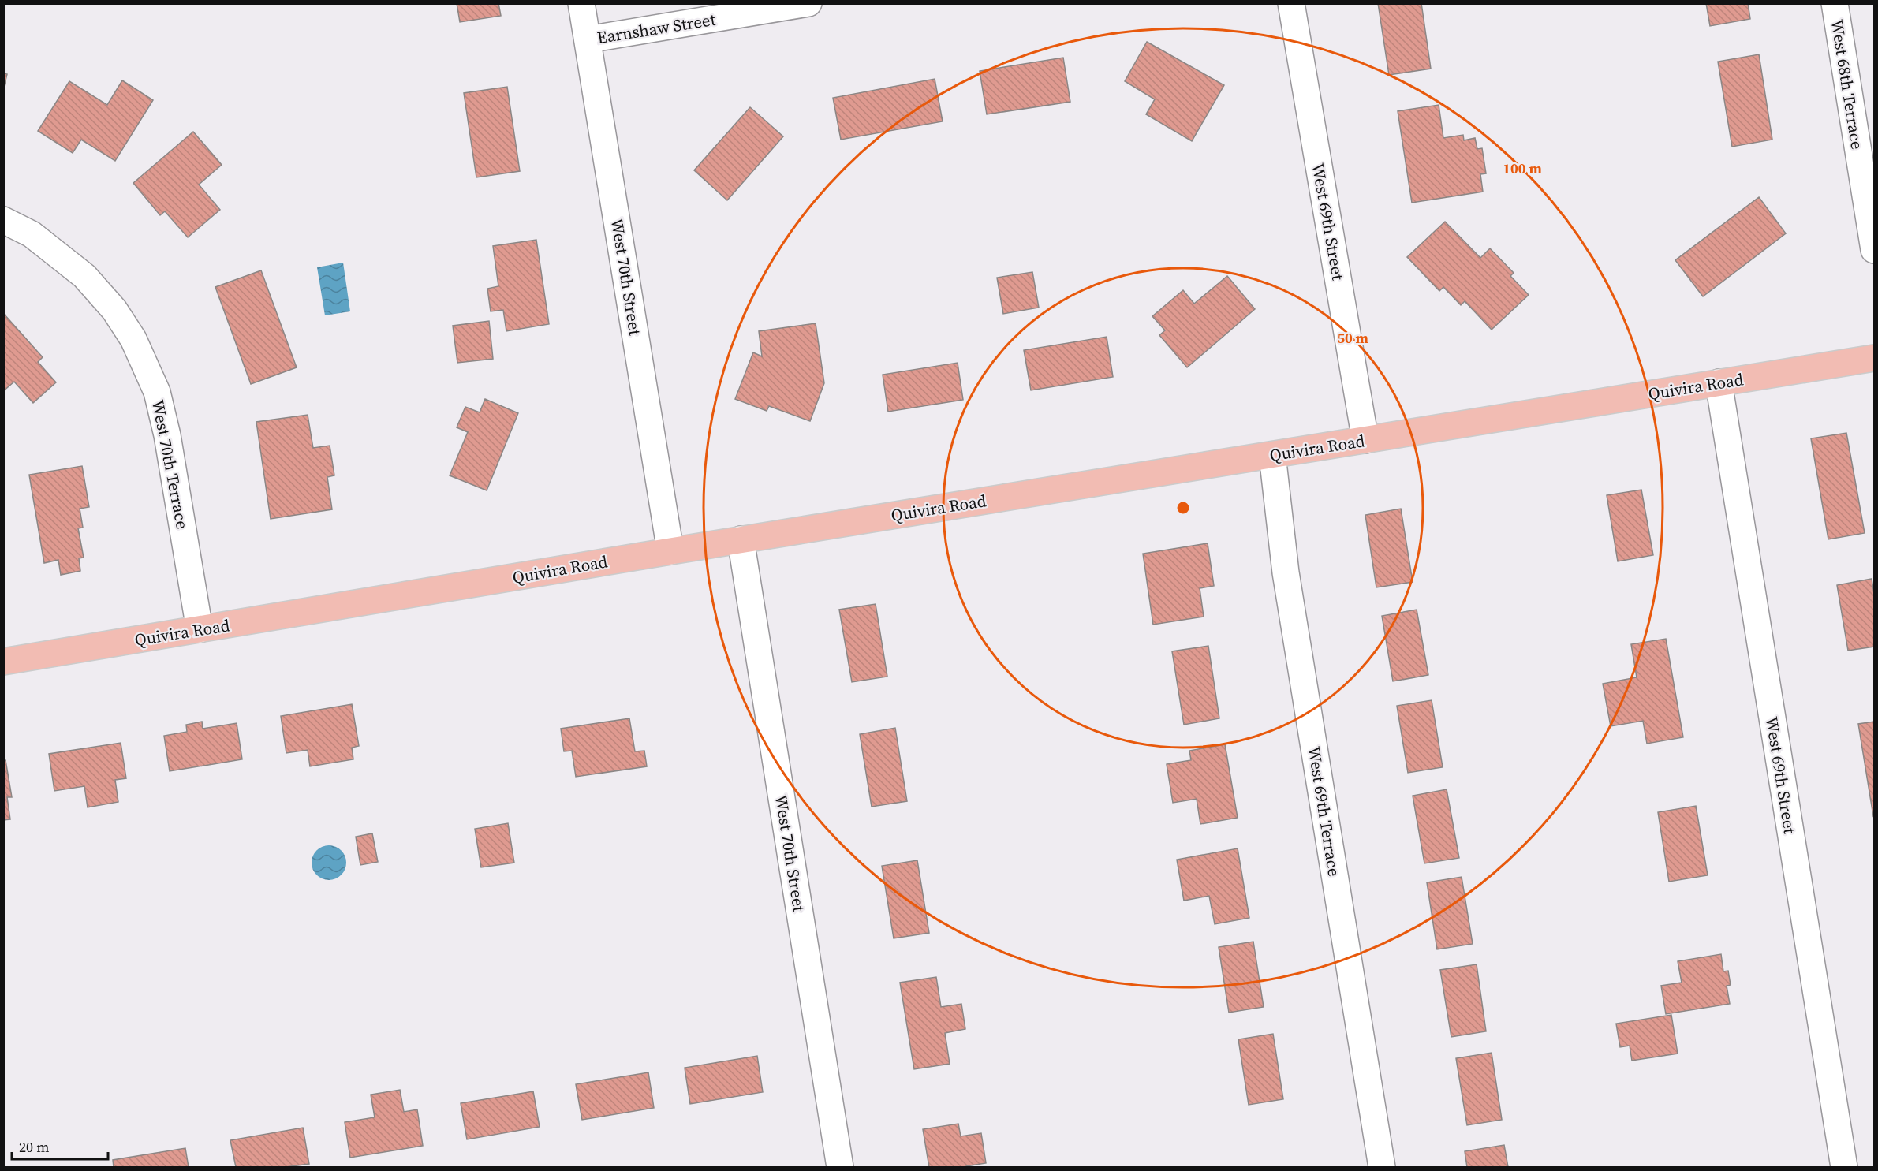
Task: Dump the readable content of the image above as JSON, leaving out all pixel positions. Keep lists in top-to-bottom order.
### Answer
{
  "streets": {
    "main road": ["Quivira Road"],
    "street": [
      "Earnshaw Street",
      "West 68th Terrace",
      "West 69th Street",
      "West 70th Street",
      "West 70th Terrace",
      "West 69th Terrace"
    ]
  },
  "crossings": [
    ["Earnshaw Street", "West 70th Street"],
    ["West 69th Street", "Quivira Road"],
    ["West 70th Street", "Quivira Road"],
    ["Quivira Road", "West 70th Terrace"],
    ["Quivira Road", "West 69th Terrace"]
  ],
  "scale_bar": "20 m",
  "rings": ["100 m", "50 m"]
}
